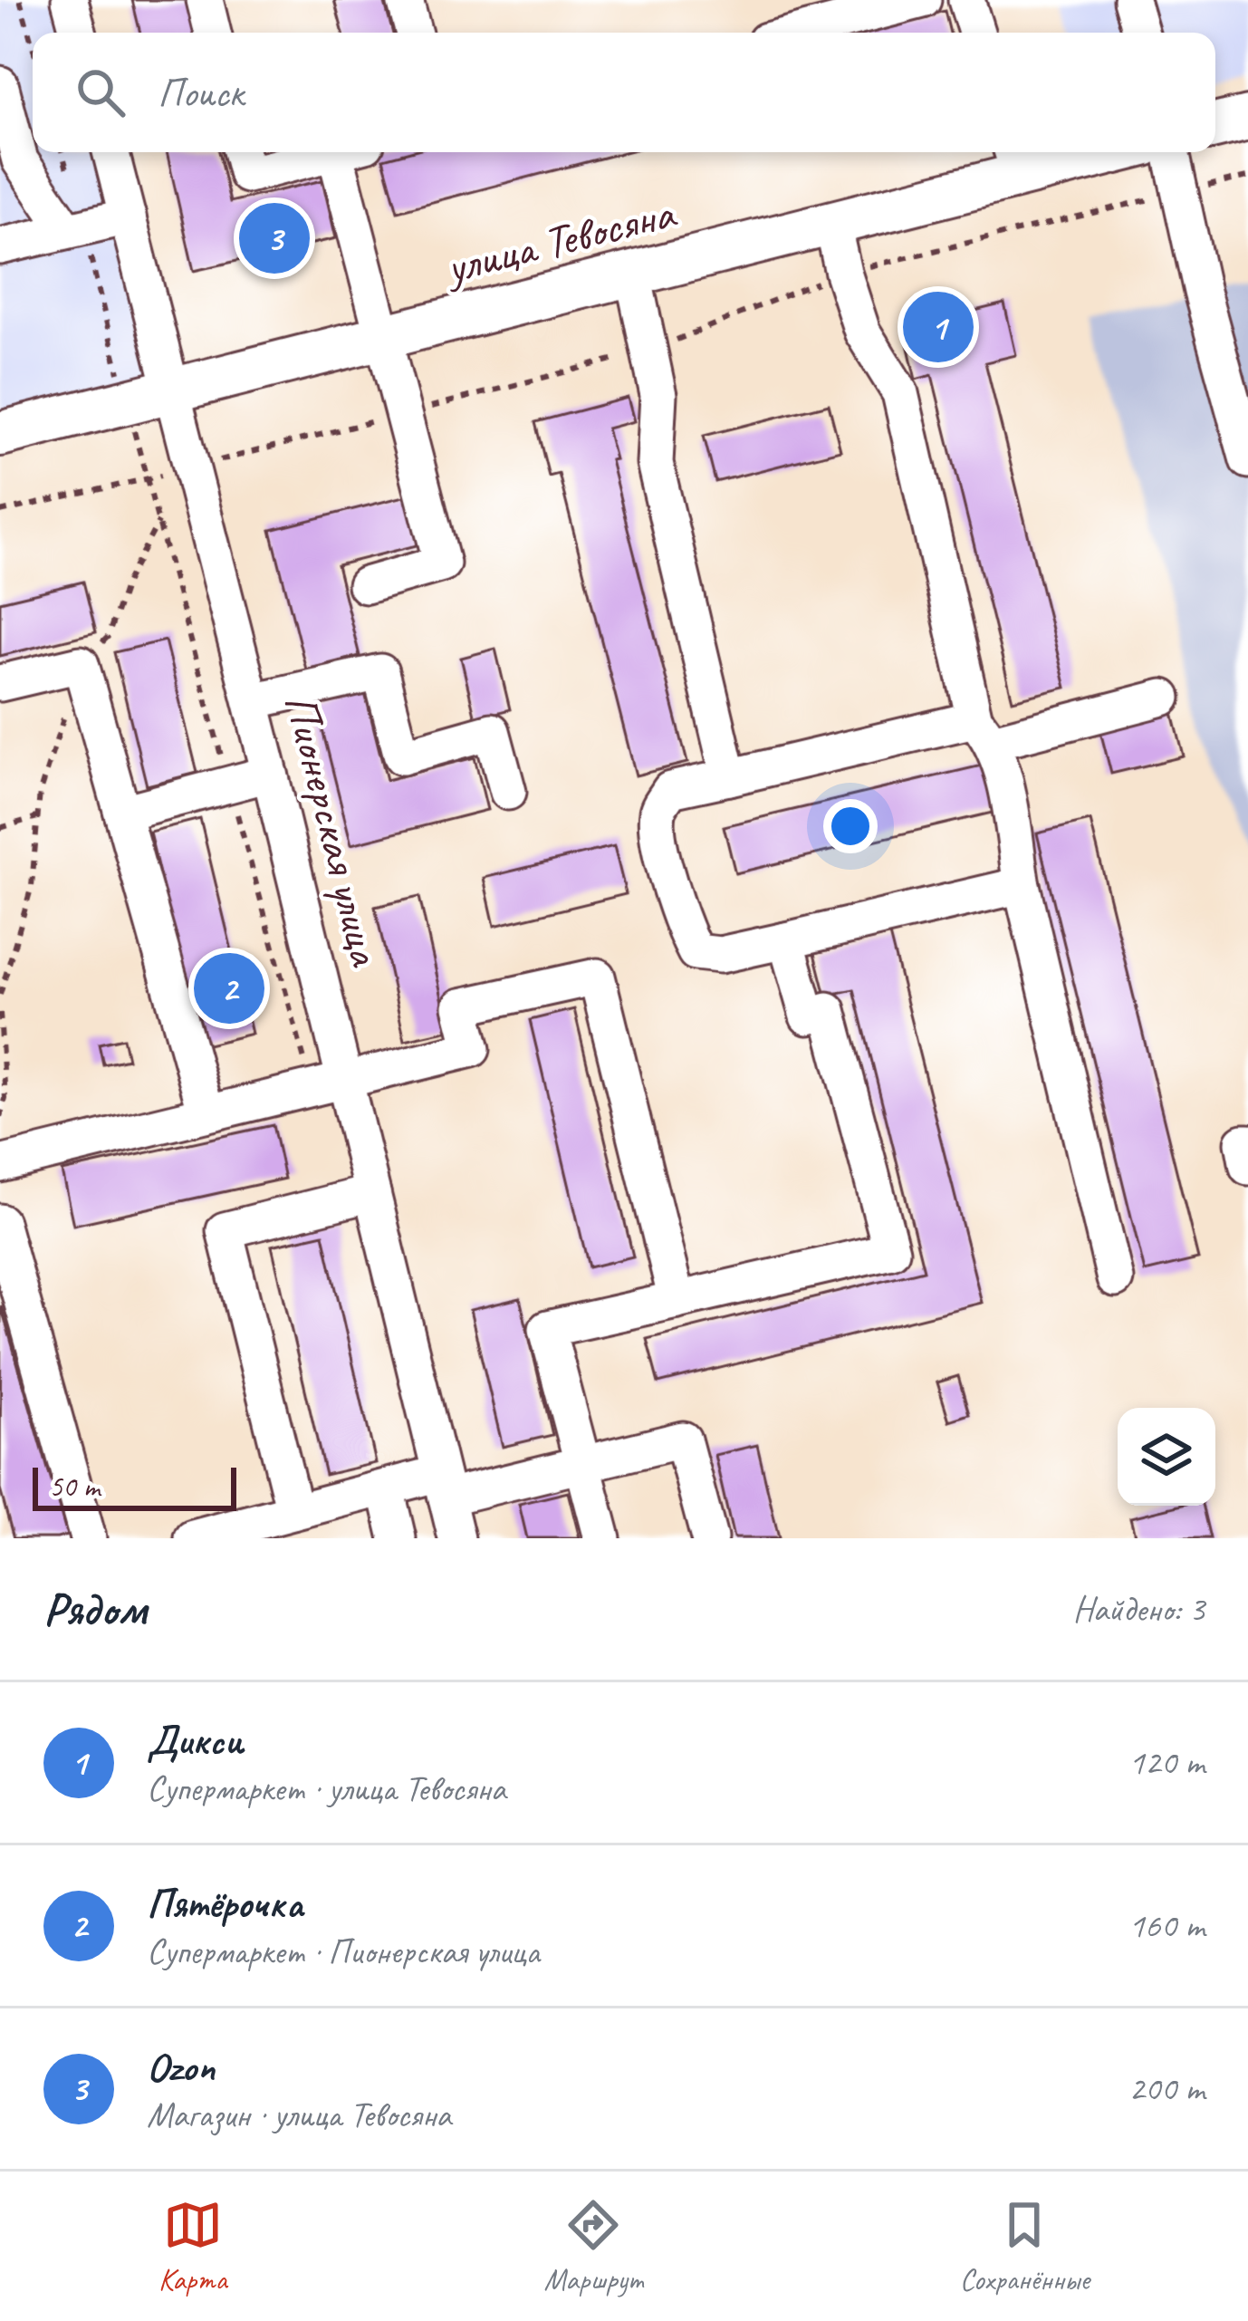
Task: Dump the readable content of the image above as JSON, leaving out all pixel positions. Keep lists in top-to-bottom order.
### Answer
{
  "streets": {
    "main road": ["улица Тевосяна"],
    "street": ["Пионерская улица"]
  },
  "crossings": [
    ["улица Тевосяна", "Пионерская улица"]
  ],
  "scale_bar": "50 m",
  "page": {
    "search": "Поиск",
    "pins": ["3", "1", "2"],
    "scale": "50 m",
    "heading": ["Рядом", "Найдено: 3"],
    "list": [
      {
        "mark": "1",
        "name": "Дикси",
        "note": "Супермаркет · улица Тевосяна",
        "value": "120 m"
      },
      {
        "mark": "2",
        "name": "Пятёрочка",
        "note": "Супермаркет · Пионерская улица",
        "value": "160 m"
      },
      {
        "mark": "3",
        "name": "Ozon",
        "note": "Магазин · улица Тевосяна",
        "value": "200 m"
      }
    ],
    "nav": ["Карта", "Маршрут", "Сохранённые"]
  }
}
